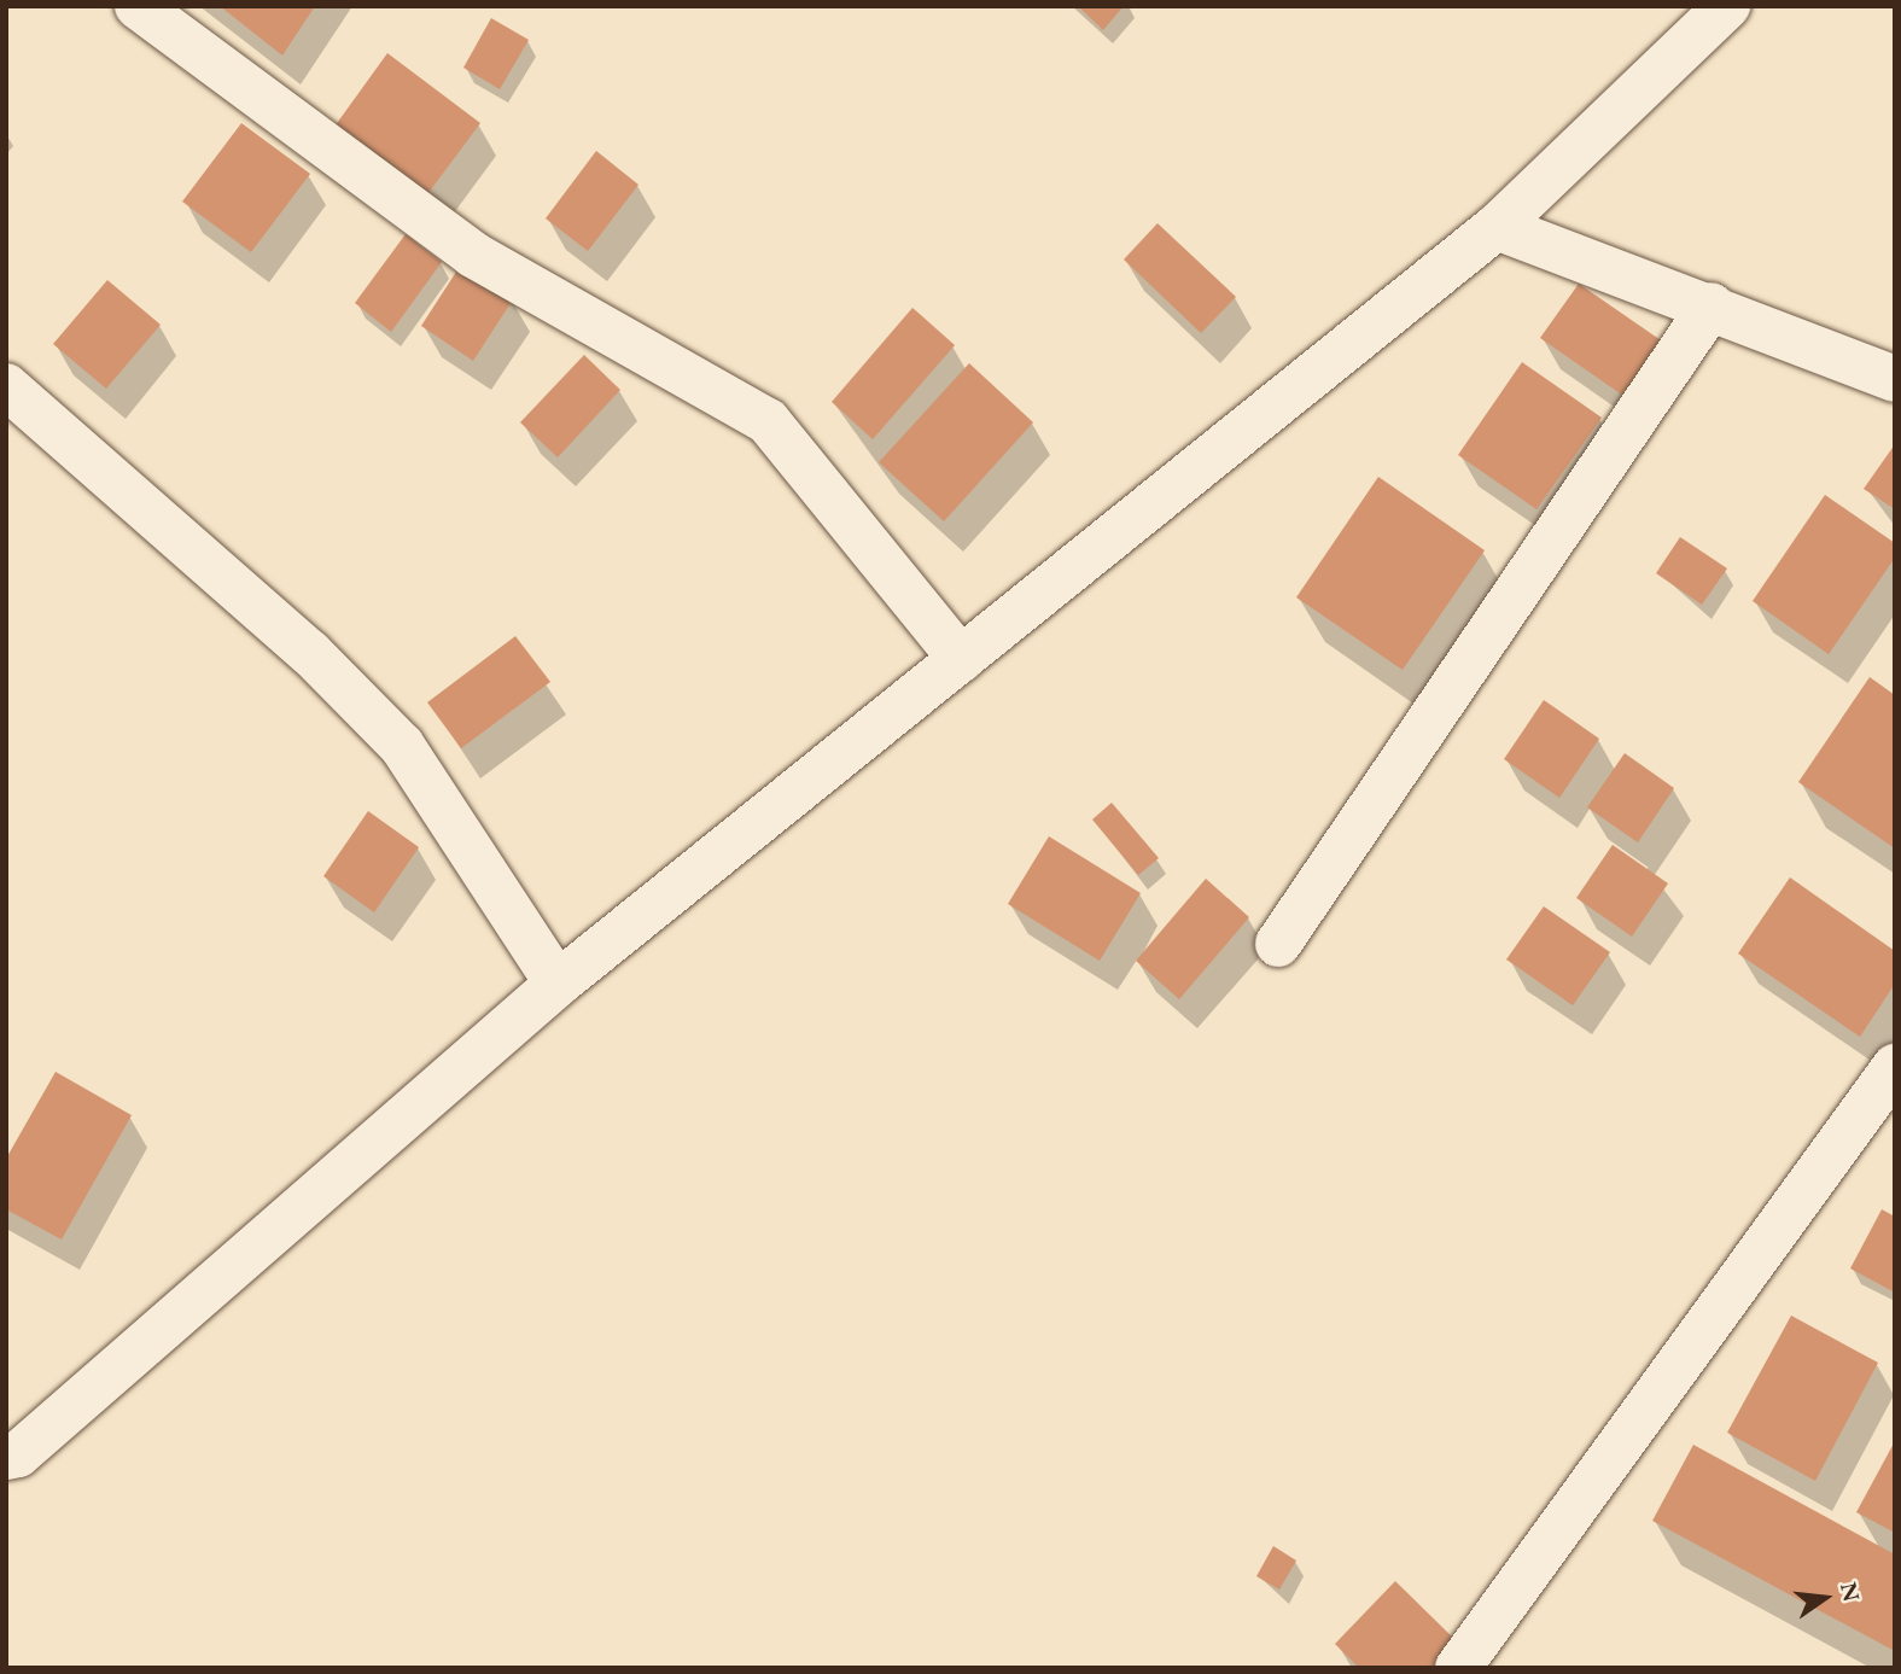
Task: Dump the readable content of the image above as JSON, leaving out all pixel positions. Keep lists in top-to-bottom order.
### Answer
{
  "north": "right"
}
